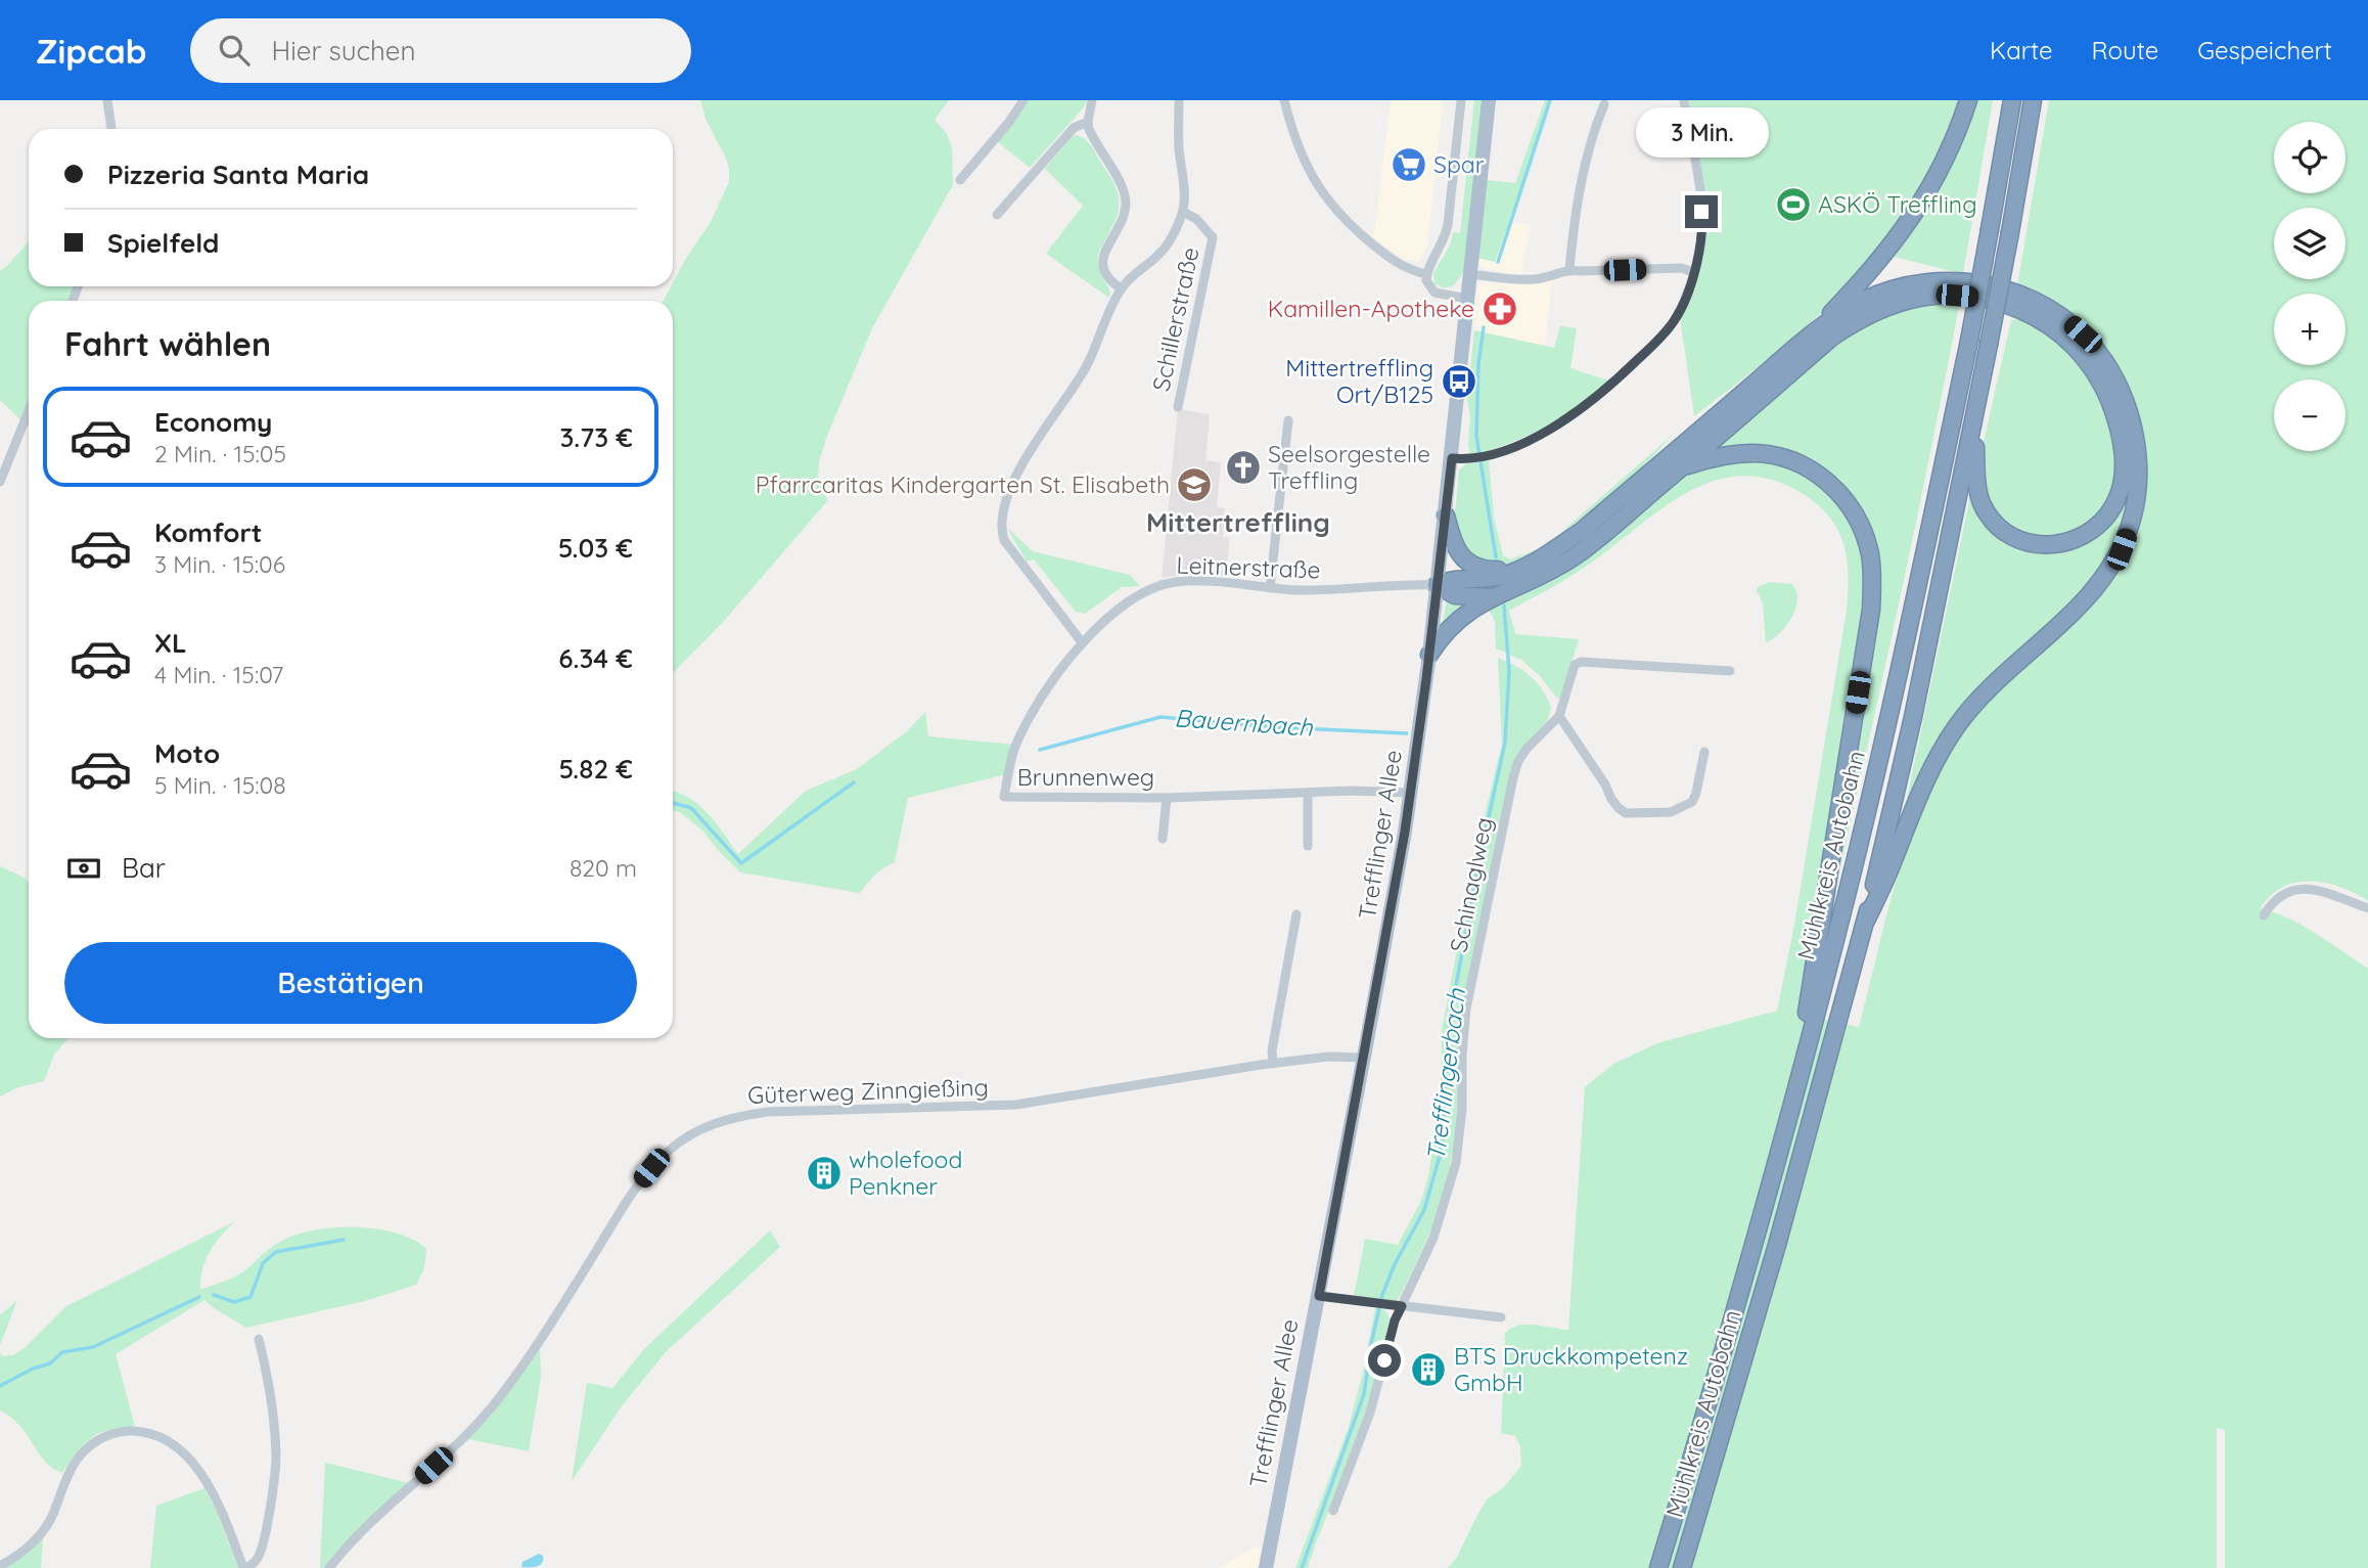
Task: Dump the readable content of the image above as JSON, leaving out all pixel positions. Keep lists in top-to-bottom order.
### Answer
{
  "streets": {
    "highway": ["Mühlkreis Autobahn"],
    "main road": ["Trefflinger Allee"],
    "street": [
      "Schillerstraße",
      "Leitnerstraße",
      "Brunnenweg",
      "Schinaglweg",
      "Güterweg Zinngießing"
    ]
  },
  "crossings": [
    ["Leitnerstraße", "Brunnenweg"],
    ["Leitnerstraße", "Trefflinger Allee"],
    ["Brunnenweg", "Trefflinger Allee"],
    ["Trefflinger Allee", "Güterweg Zinngießing"]
  ],
  "districts": ["Mittertreffling"],
  "water": ["Bauernbach", "Trefflingerbach"],
  "places": {
    "supermarket": ["Spar"],
    "sports": ["ASKÖ Treffling"],
    "pharmacy": ["Kamillen-Apotheke"],
    "bus stop": ["Mittertreffling Ort/B125"],
    "church": ["Seelsorgestelle Treffling"],
    "school or university": ["Pfarrcaritas Kindergarten St. Elisabeth"],
    "building": ["wholefood Penkner", "BTS Druckkompetenz GmbH"]
  },
  "page": {
    "header": "Zipcab",
    "search": "Hier suchen",
    "nav": ["Karte", "Route", "Gespeichert"],
    "bubble": "3 Min.",
    "map_buttons": ["+", "−"],
    "banner": ["Pizzeria Santa Maria", "Spielfeld"],
    "heading": "Fahrt wählen",
    "list": [
      {
        "name": "Economy",
        "note": "2 Min. · 15:05",
        "value": "3.73 €"
      },
      {
        "name": "Komfort",
        "note": "3 Min. · 15:06",
        "value": "5.03 €"
      },
      {
        "name": "XL",
        "note": "4 Min. · 15:07",
        "value": "6.34 €"
      },
      {
        "name": "Moto",
        "note": "5 Min. · 15:08",
        "value": "5.82 €"
      }
    ],
    "pay": ["Bar", "820 m"],
    "buttons": "Bestätigen"
  }
}
